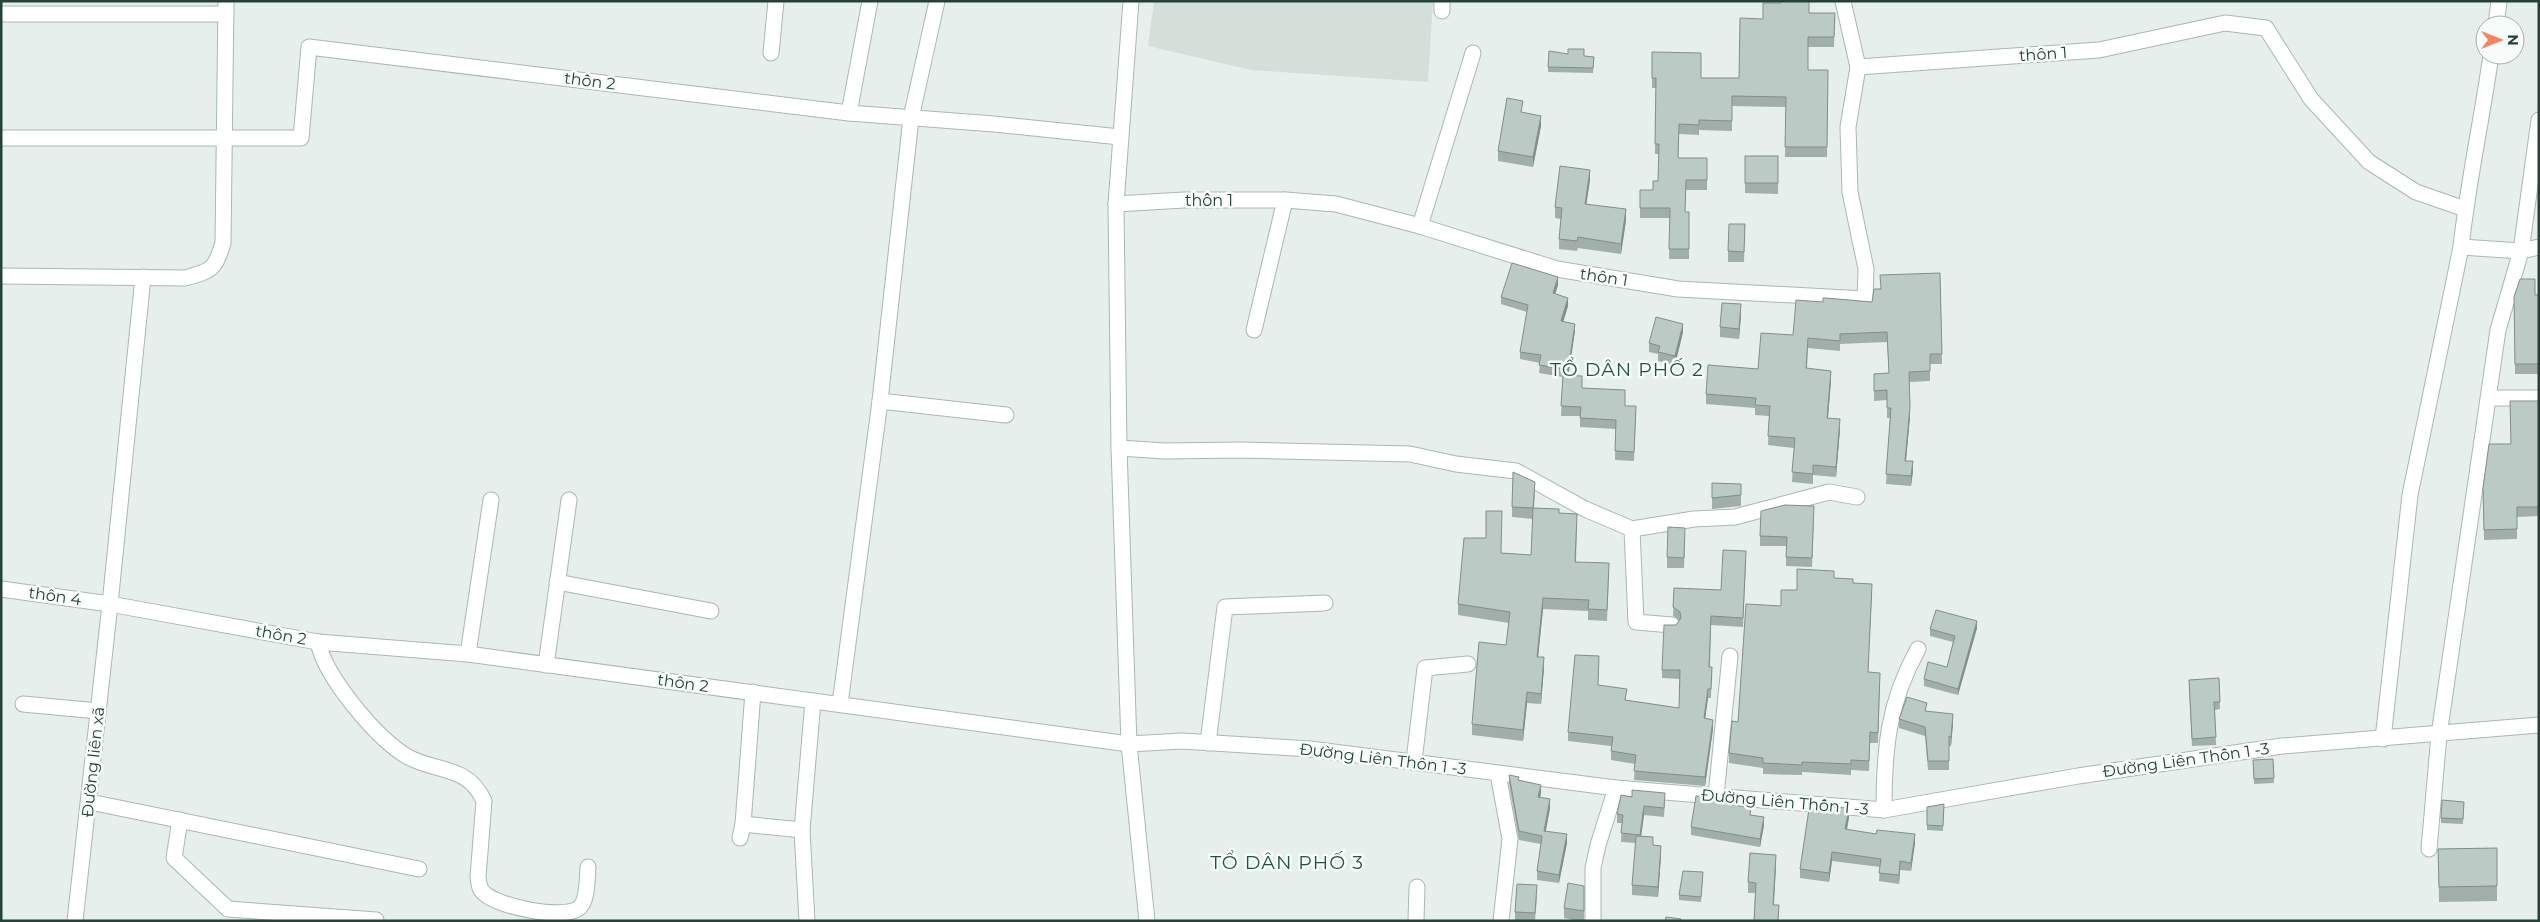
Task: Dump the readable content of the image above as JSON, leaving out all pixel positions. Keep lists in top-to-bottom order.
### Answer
{
  "streets": {
    "street": [
      "thôn 1",
      "thôn 2",
      "thôn 4",
      "Đường Liên Thôn 1 -3",
      "Đường liên xã"
    ]
  },
  "crossings": [
    ["thôn 2", "thôn 4"],
    ["thôn 2", "Đường Liên Thôn 1 -3"],
    ["thôn 2", "Đường liên xã"],
    ["thôn 4", "Đường liên xã"]
  ],
  "districts": ["TỔ DÂN PHỐ 2", "TỔ DÂN PHỐ 3"],
  "north": "right"
}
